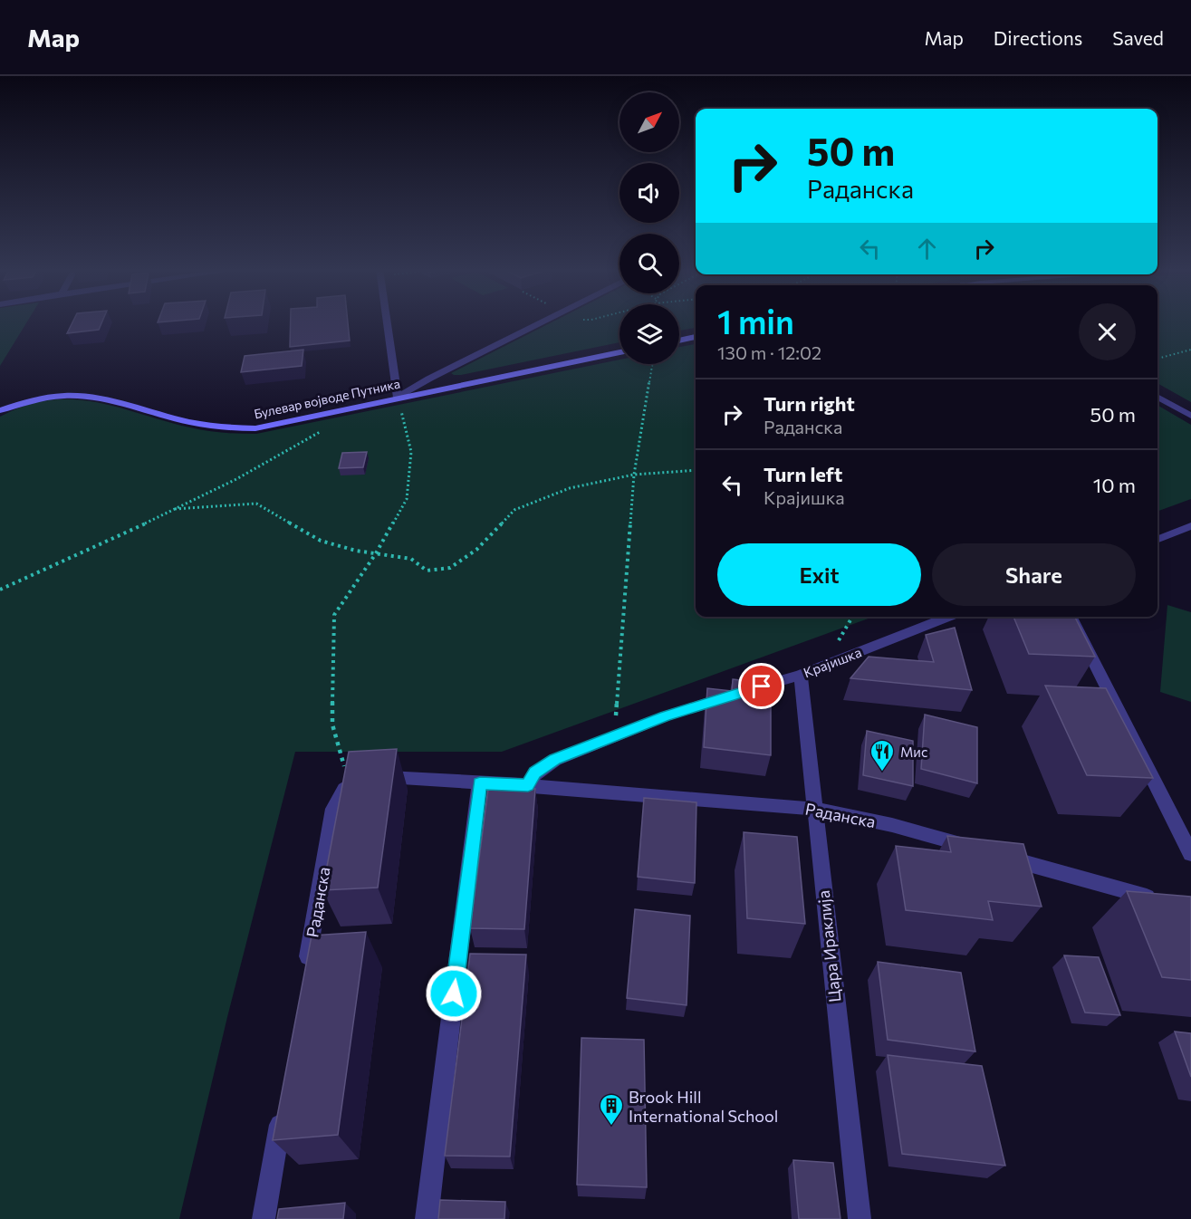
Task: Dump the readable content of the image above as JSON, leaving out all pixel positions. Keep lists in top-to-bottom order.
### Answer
{
  "streets": {
    "street": [
      "Булевар војводе Путника",
      "Крајишка",
      "Раданска",
      "Цара Ираклија"
    ]
  },
  "crossings": [
    ["Крајишка", "Раданска"],
    ["Крајишка", "Цара Ираклија"],
    ["Раданска", "Цара Ираклија"]
  ],
  "places": {
    "restaurant": ["Мис"],
    "building": ["Brook Hill International School"]
  },
  "north": "top right",
  "page": {
    "header": "Map",
    "nav": ["Map", "Directions", "Saved"],
    "turn": ["50 m", "Раданска"],
    "heading": ["1 min", "130 m · 12:02"],
    "list": [
      {
        "name": "Turn right",
        "note": "Раданска",
        "value": "50 m"
      },
      {
        "name": "Turn left",
        "note": "Крајишка",
        "value": "10 m"
      }
    ],
    "buttons": ["Exit", "Share"]
  }
}
